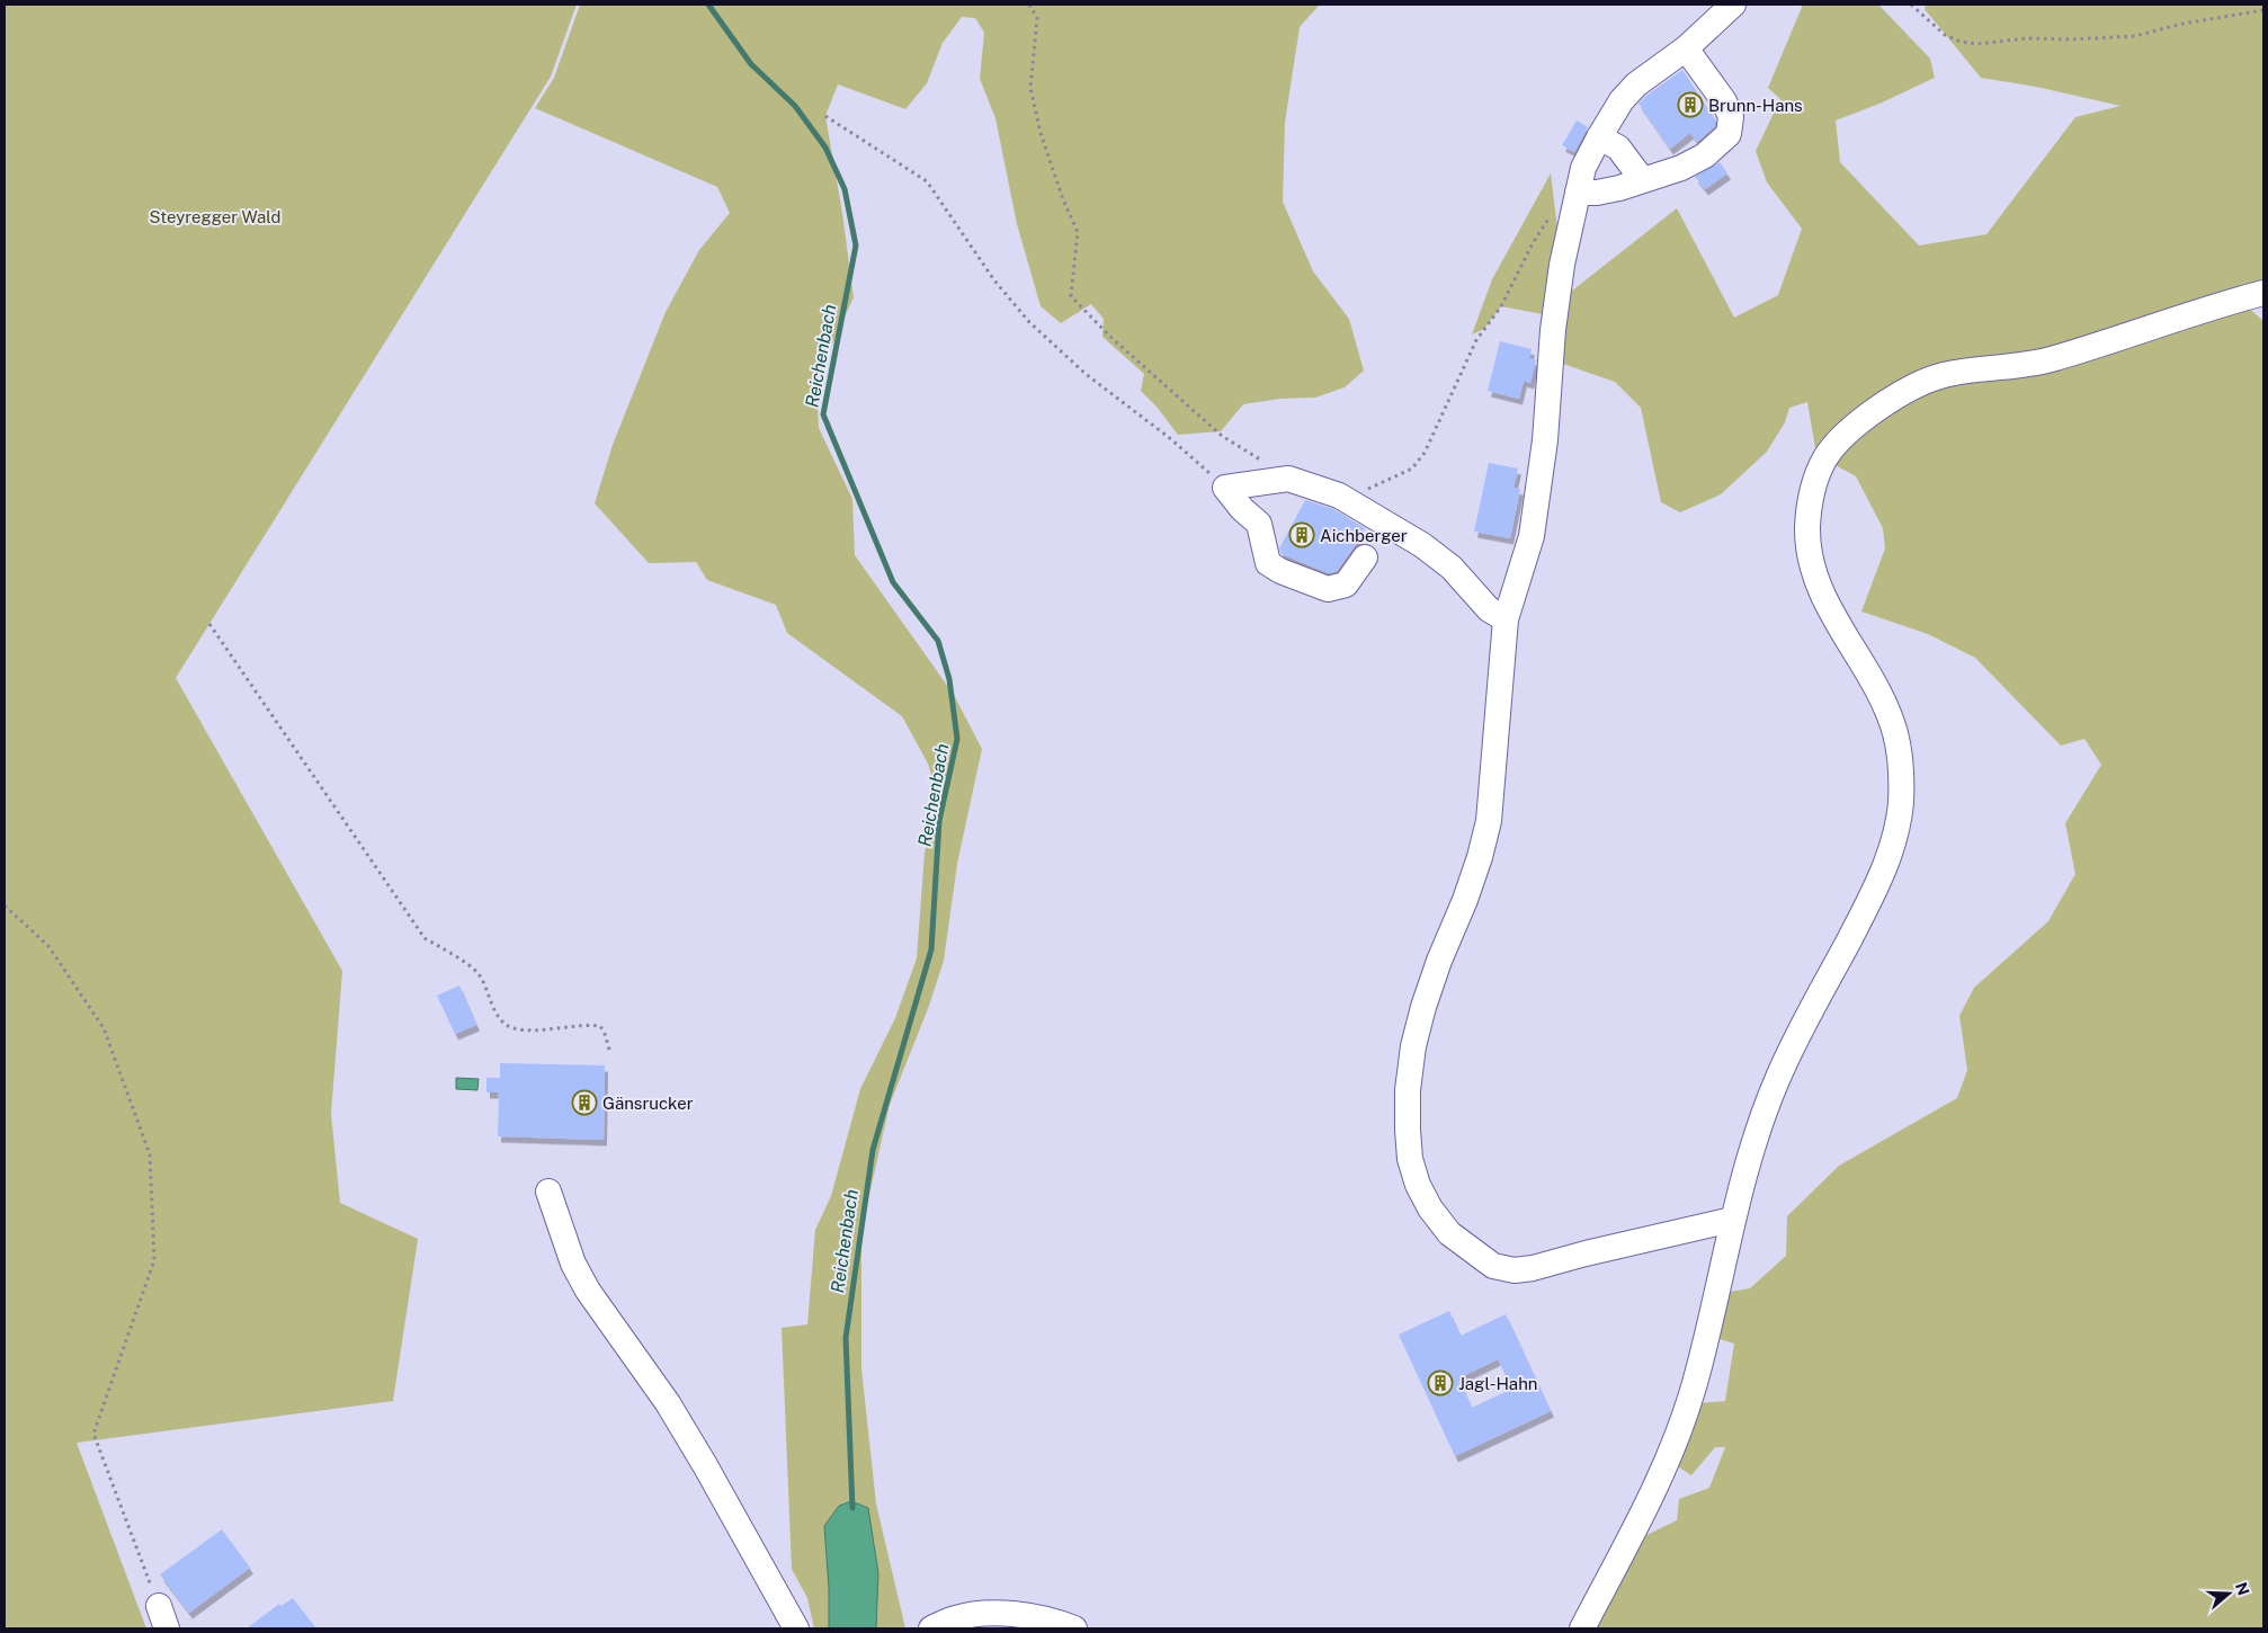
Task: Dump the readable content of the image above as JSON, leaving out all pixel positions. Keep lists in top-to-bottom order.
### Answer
{
  "water": ["Reichenbach"],
  "parks": ["Steyregger Wald"],
  "places": {
    "building": [
      "Brunn-Hans",
      "Aichberger",
      "Gänsrucker",
      "Jagl-Hahn"
    ]
  },
  "north": "right"
}
